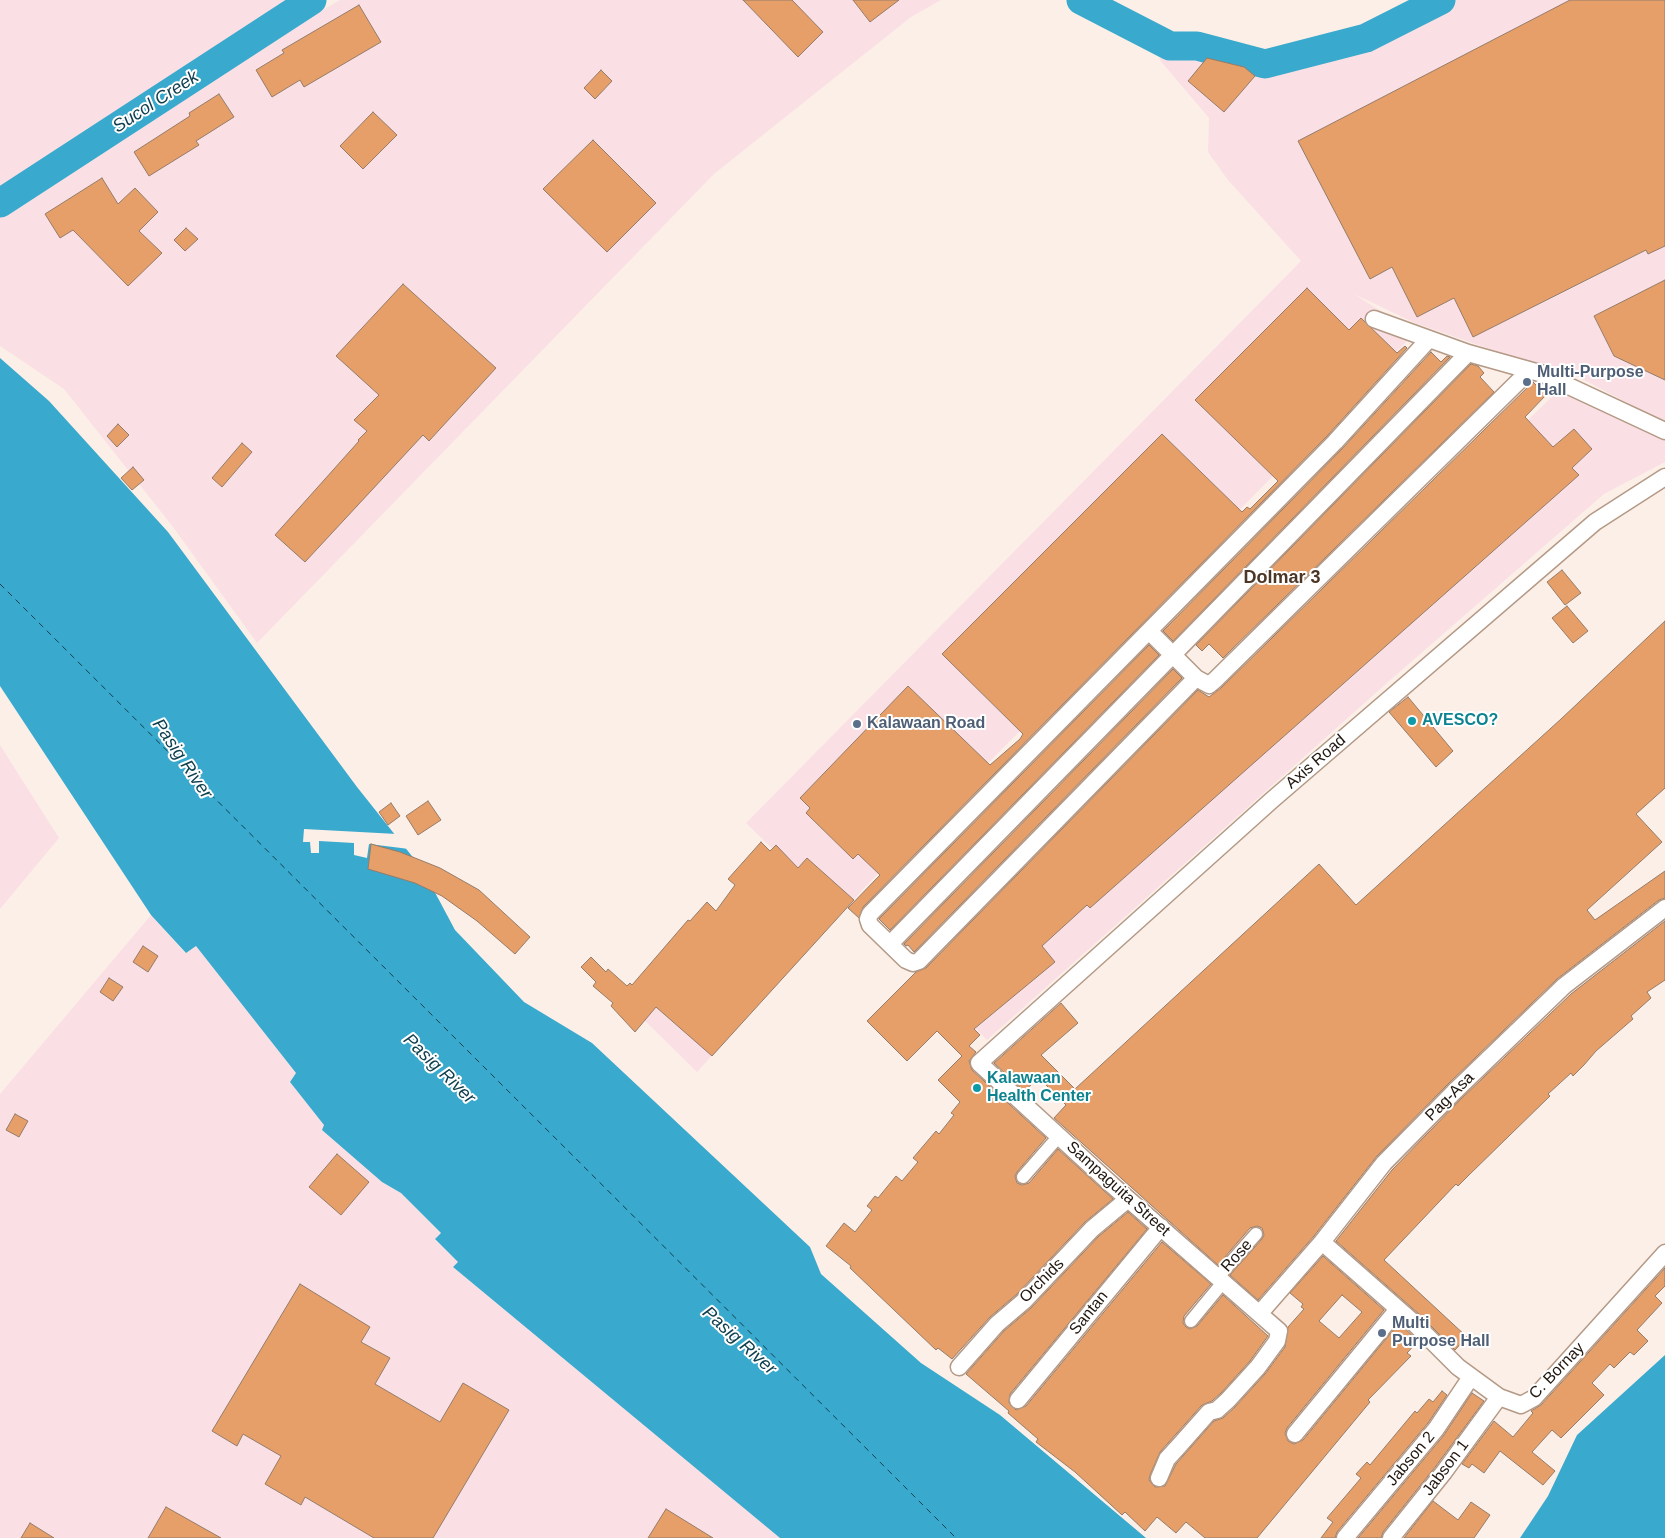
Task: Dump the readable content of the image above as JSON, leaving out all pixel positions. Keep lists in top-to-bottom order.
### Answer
{
  "streets": {
    "street": [
      "Axis Road",
      "Pag-Asa",
      "Sampaguita Street",
      "Rose",
      "Orchids",
      "Santan",
      "C. Bornay",
      "Jabson 2",
      "Jabson 1"
    ]
  },
  "crossings": [
    ["Axis Road", "Sampaguita Street"],
    ["Pag-Asa", "Sampaguita Street"],
    ["Pag-Asa", "C. Bornay"],
    ["Sampaguita Street", "Rose"],
    ["Sampaguita Street", "Orchids"],
    ["Sampaguita Street", "Santan"],
    ["C. Bornay", "Jabson 2"],
    ["C. Bornay", "Jabson 1"]
  ],
  "districts": ["Dolmar 3"],
  "water": ["Sucol Creek", "Pasig River"],
  "places": [
    "Multi-Purpose Hall",
    "AVESCO?",
    "Kalawaan Road",
    "Kalawaan Health Center",
    "Multi Purpose Hall"
  ]
}
